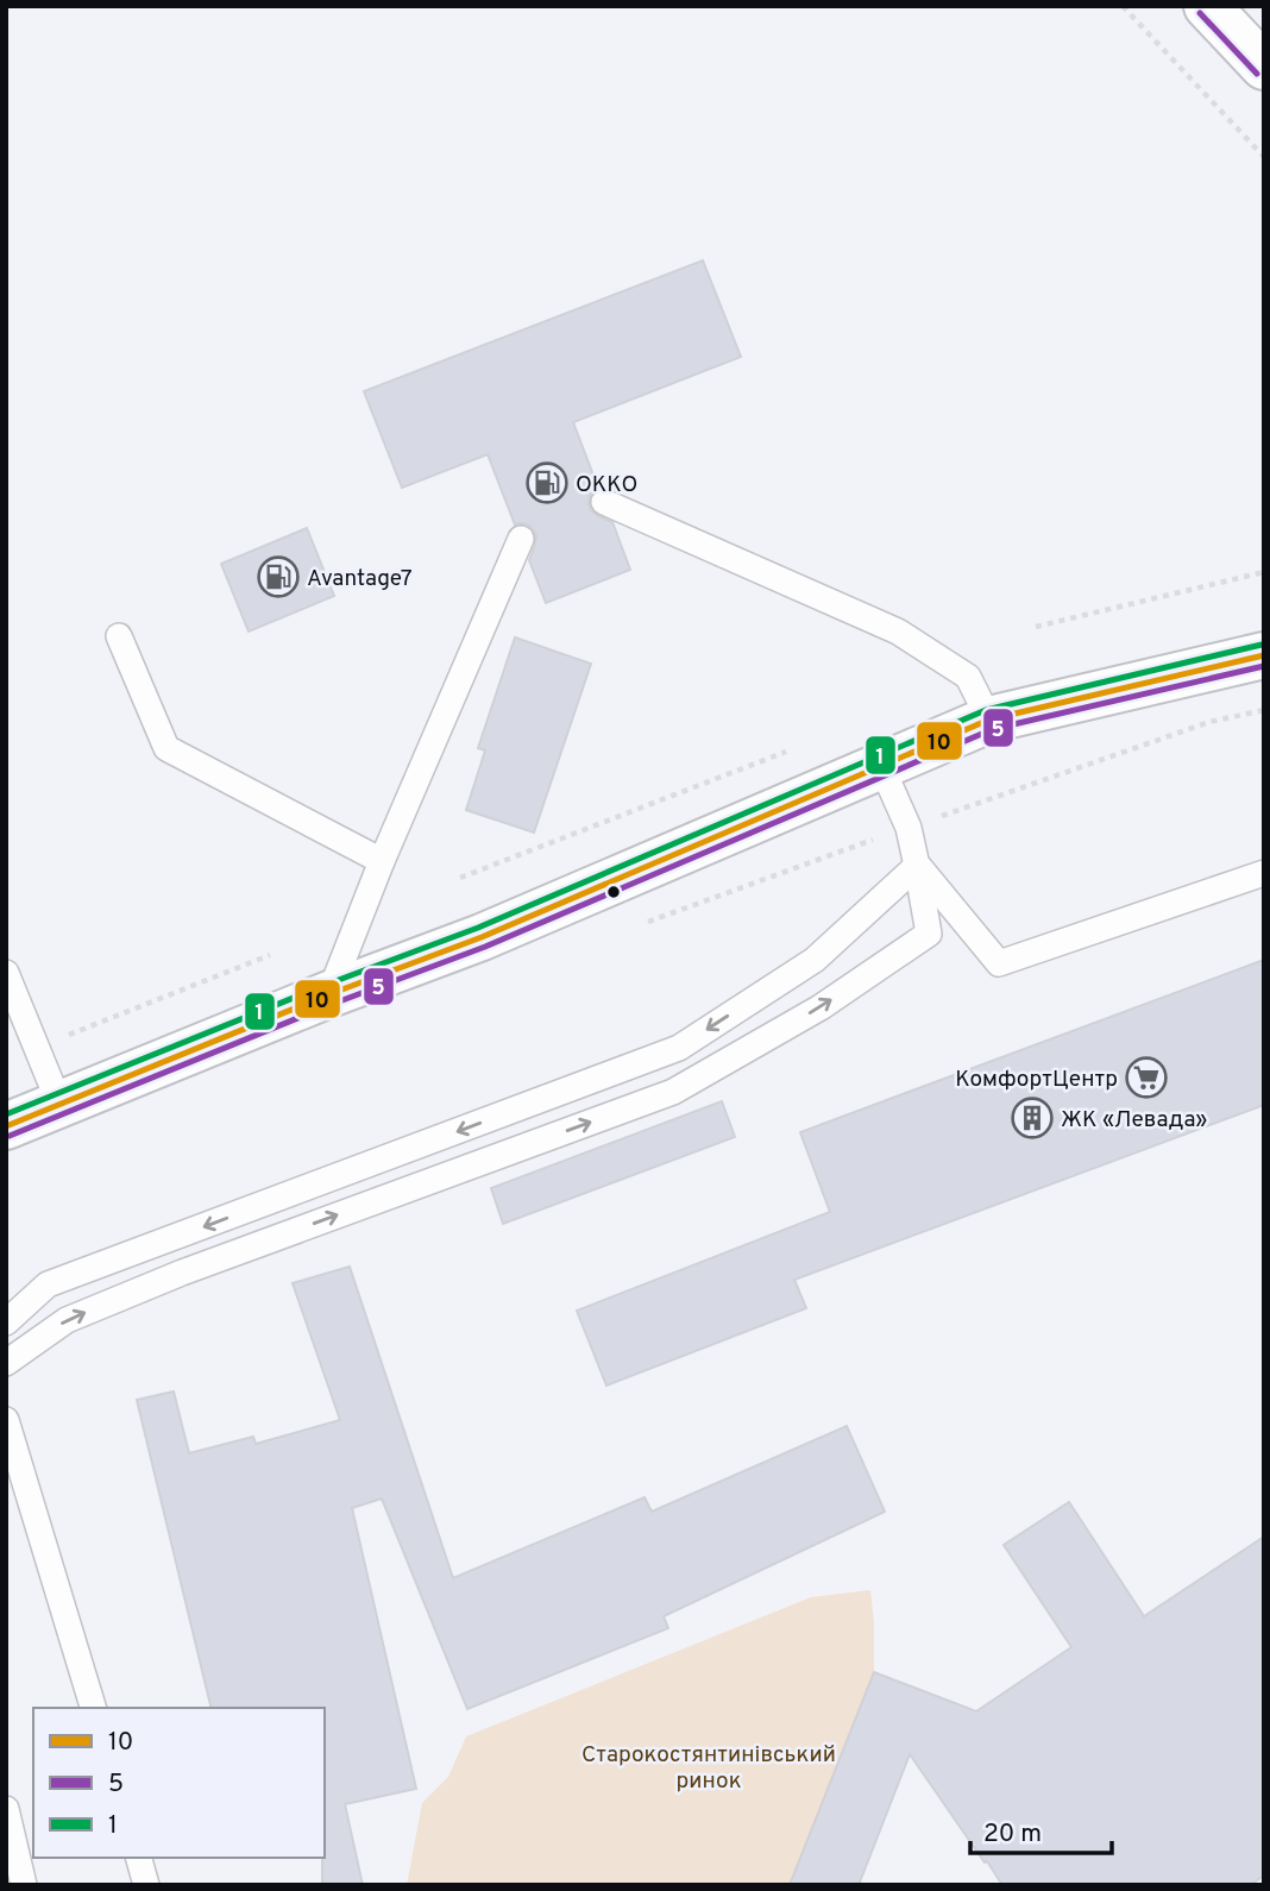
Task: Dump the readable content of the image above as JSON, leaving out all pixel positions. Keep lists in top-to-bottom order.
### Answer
{
  "parks": ["Старокостянтинівський ринок"],
  "places": {
    "fuel station": ["ОККО", "Avantage7"],
    "supermarket": ["КомфортЦентр"],
    "building": ["ЖК «Левада»"]
  },
  "lines": ["transit line 5", "transit line 1", "transit line 10"],
  "legend": ["10", "5", "1"],
  "scale_bar": "20 m"
}
